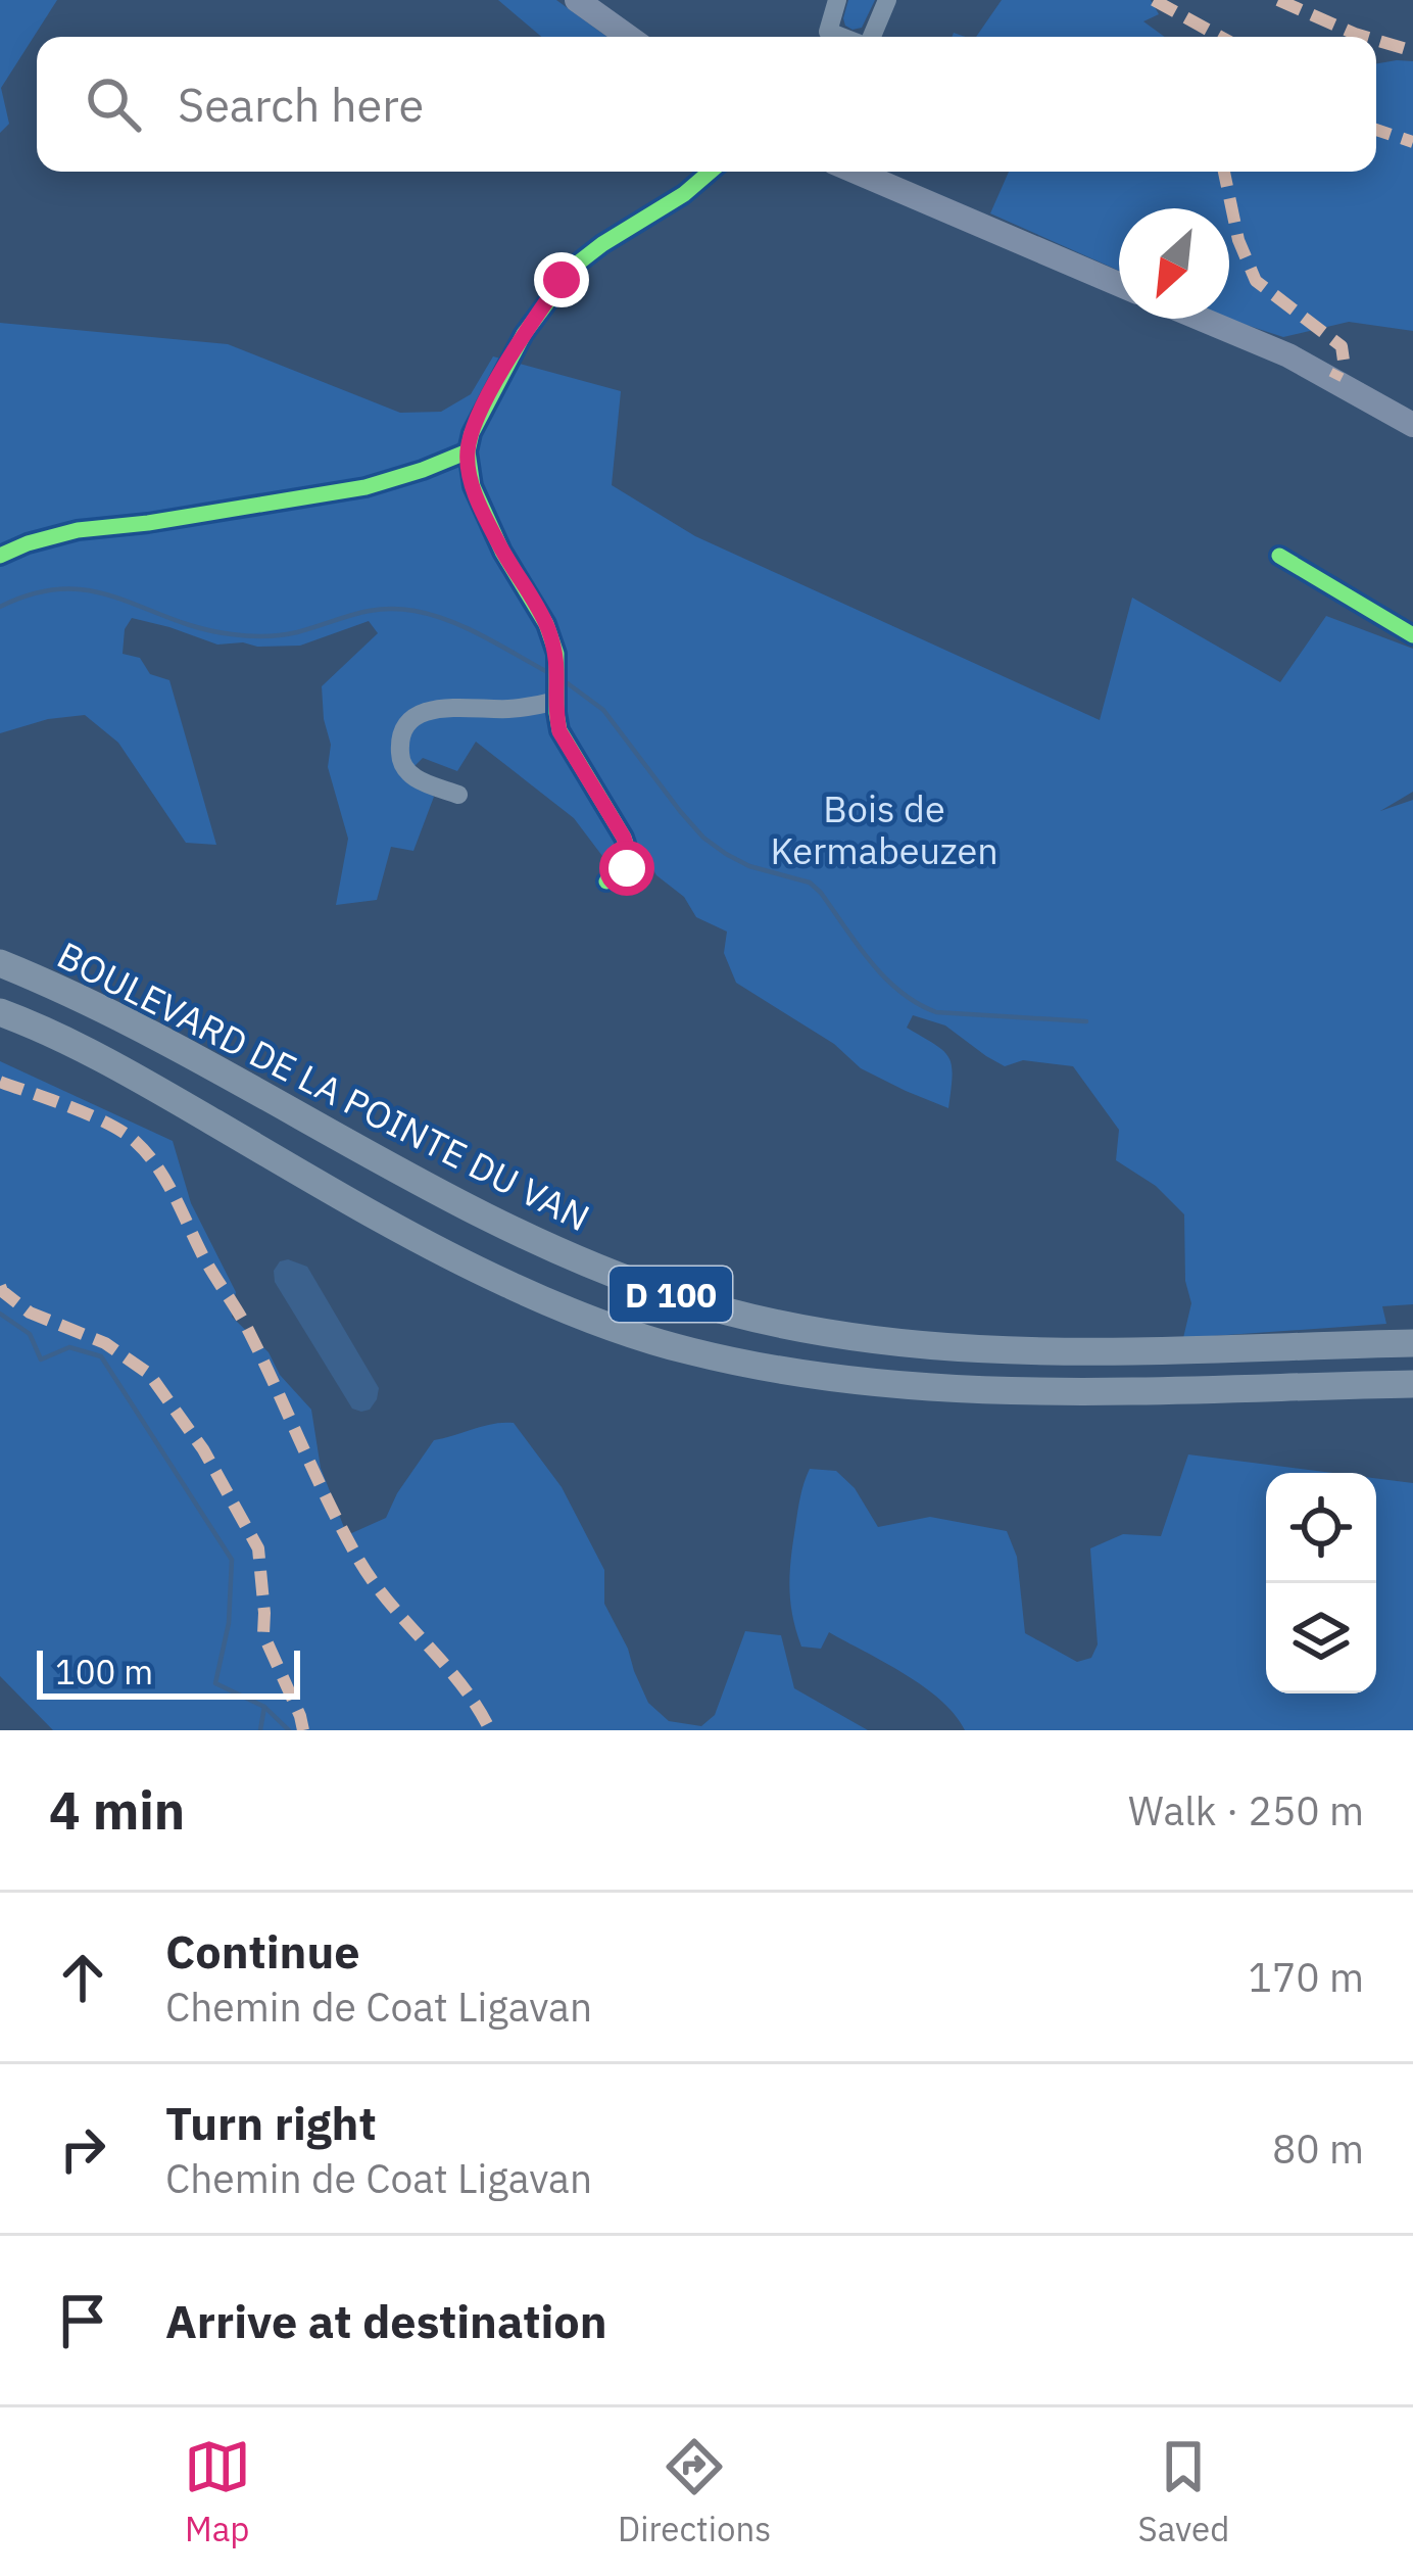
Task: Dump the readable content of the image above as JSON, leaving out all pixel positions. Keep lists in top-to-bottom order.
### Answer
{
  "streets": {
    "highway": ["BOULEVARD DE LA POINTE DU VAN", "D 100"]
  },
  "parks": ["Bois de Kermabeuzen"],
  "scale_bar": "100 m",
  "north": "bottom left",
  "page": {
    "search": "Search here",
    "scale": "100 m",
    "heading": ["4 min", "Walk · 250 m"],
    "list": [
      ["Continue", "Chemin de Coat Ligavan", "170 m"],
      ["Turn right", "Chemin de Coat Ligavan", "80 m"],
      "Arrive at destination"
    ],
    "nav": ["Map", "Directions", "Saved"]
  }
}
